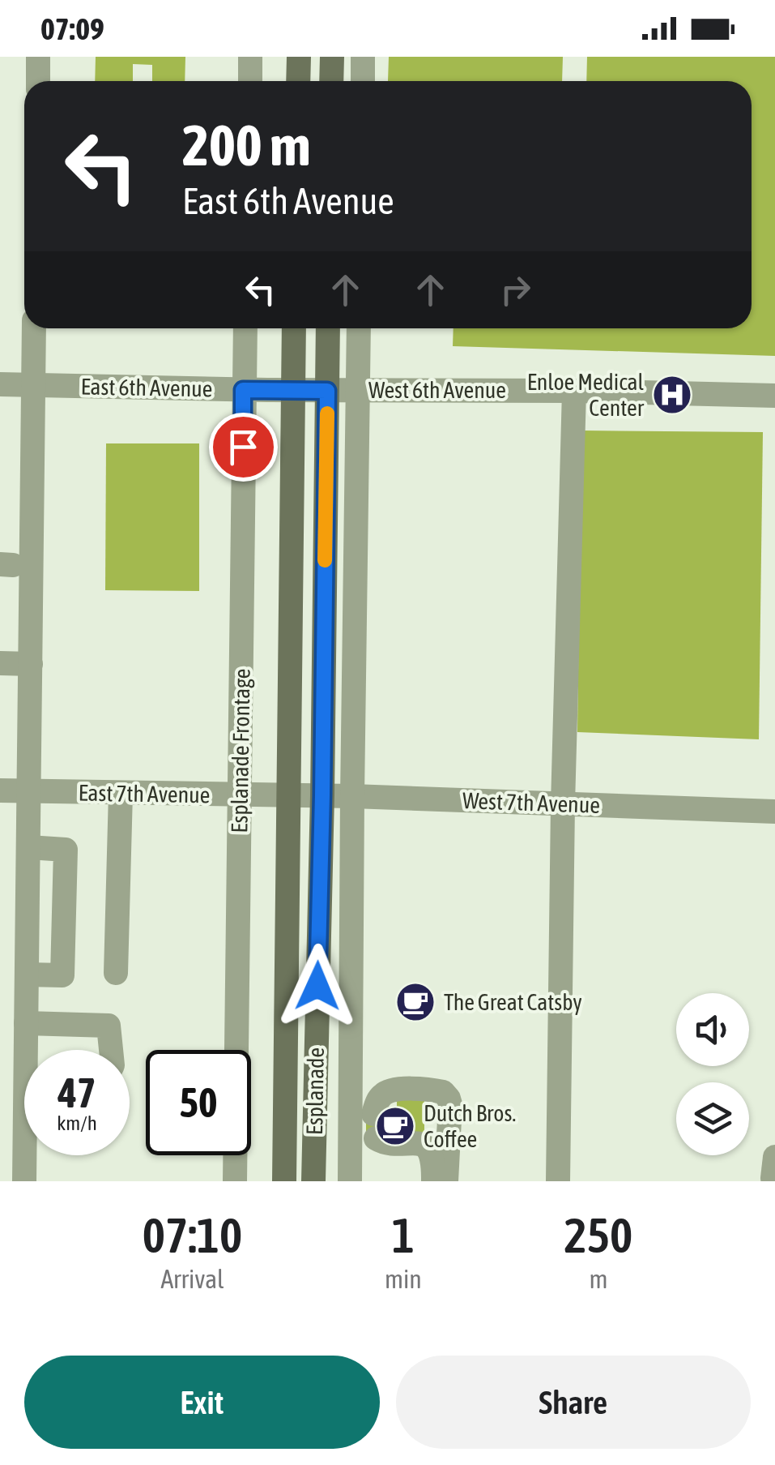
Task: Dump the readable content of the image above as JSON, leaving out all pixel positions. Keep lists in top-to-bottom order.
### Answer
{
  "streets": {
    "main road": ["Esplanade"],
    "street": [
      "East 6th Avenue",
      "West 6th Avenue",
      "Esplanade Frontage",
      "East 7th Avenue",
      "West 7th Avenue"
    ]
  },
  "crossings": [
    ["East 6th Avenue", "West 6th Avenue"],
    ["East 6th Avenue", "Esplanade Frontage"],
    ["East 6th Avenue", "Esplanade"],
    ["West 6th Avenue", "Esplanade"],
    ["Esplanade Frontage", "East 7th Avenue"],
    ["East 7th Avenue", "West 7th Avenue"],
    ["East 7th Avenue", "Esplanade"],
    ["West 7th Avenue", "Esplanade"]
  ],
  "places": {
    "hospital": ["Enloe Medical Center"],
    "cafe": ["The Great Catsby", "Dutch Bros. Coffee"]
  },
  "page": {
    "status": "07:09",
    "turn": ["200 m", "East 6th Avenue"],
    "speed": "47 km/h",
    "limit": "50",
    "eta": [
      "07:10",
      "Arrival",
      "1",
      "min",
      "250",
      "m"
    ],
    "buttons": ["Exit", "Share"]
  }
}
